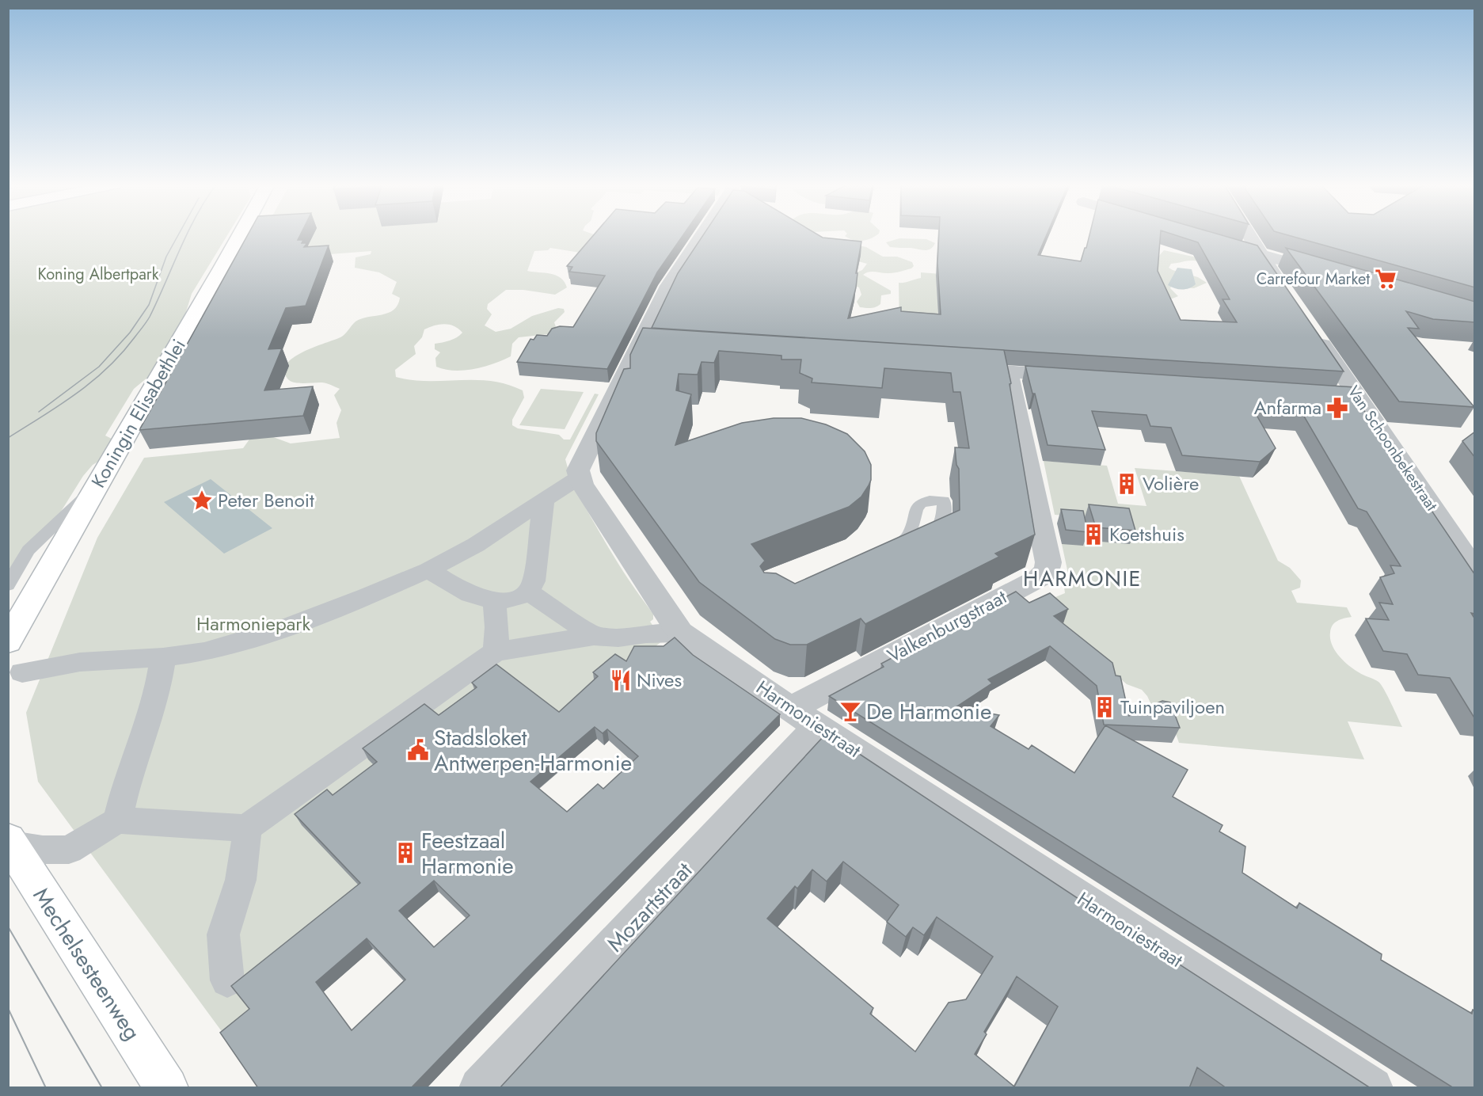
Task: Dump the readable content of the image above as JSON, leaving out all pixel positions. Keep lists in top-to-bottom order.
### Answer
{
  "streets": {
    "main road": ["Koningin Elisabethlei", "Mechelsesteenweg"],
    "street": [
      "Van Schoonbekestraat",
      "Valkenburgstraat",
      "Harmoniestraat",
      "Mozartstraat"
    ]
  },
  "crossings": [
    ["Valkenburgstraat", "Harmoniestraat"],
    ["Valkenburgstraat", "Mozartstraat"],
    ["Harmoniestraat", "Mozartstraat"]
  ],
  "districts": ["HARMONIE"],
  "parks": ["Koning Albertpark", "Harmoniepark"],
  "places": {
    "supermarket": ["Carrefour Market"],
    "pharmacy": ["Anfarma"],
    "building": [
      "Volière",
      "Koetshuis",
      "Tuinpaviljoen",
      "Feestzaal Harmonie"
    ],
    "place": ["Peter Benoit"],
    "restaurant": ["Nives"],
    "bar": ["De Harmonie"],
    "public building": ["Stadsloket Antwerpen-Harmonie"]
  }
}
